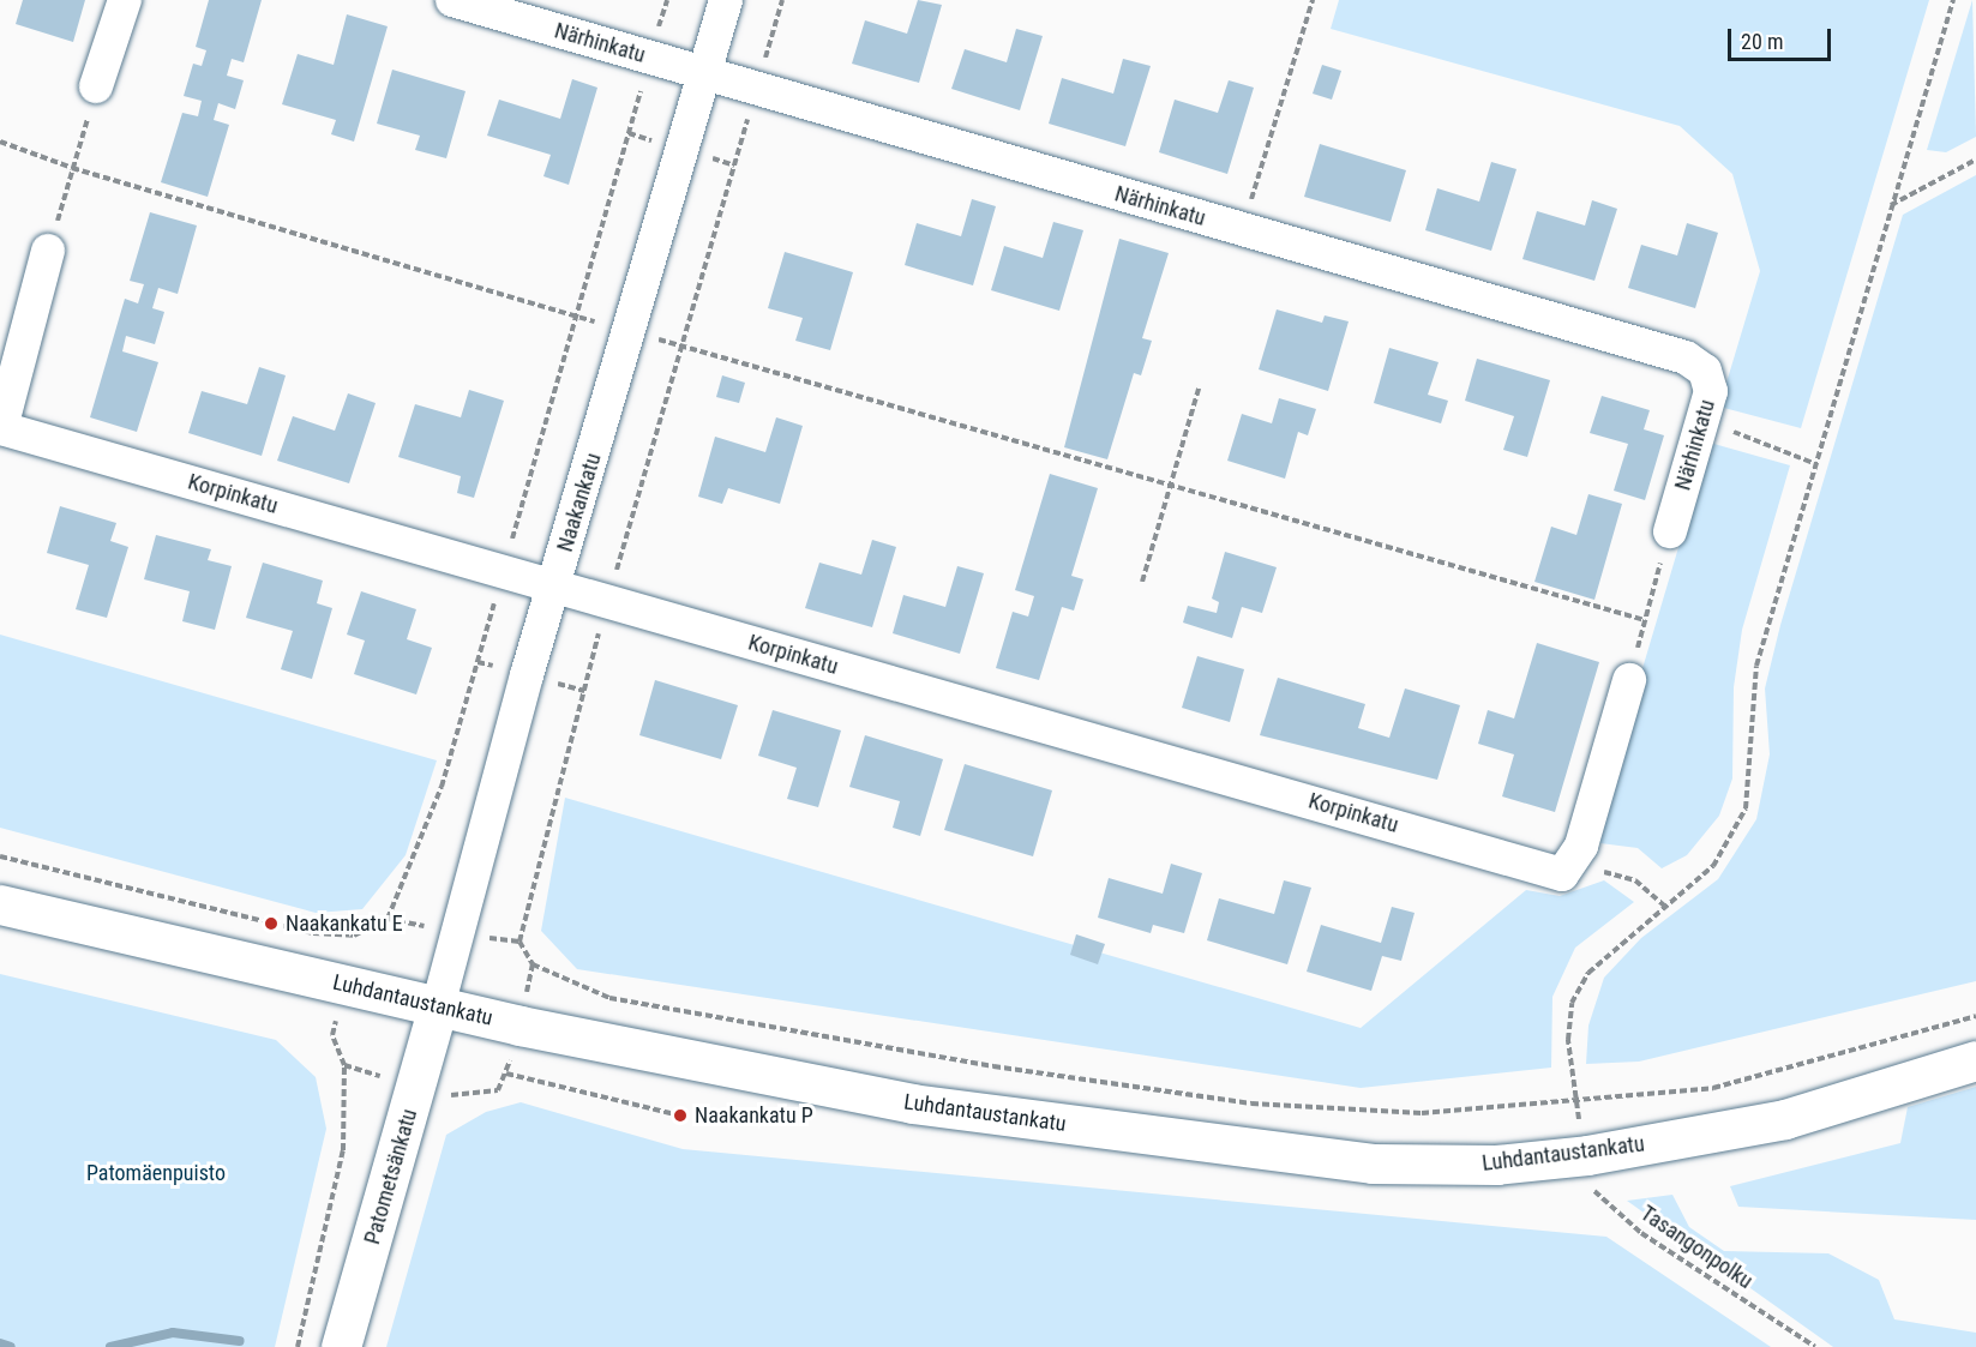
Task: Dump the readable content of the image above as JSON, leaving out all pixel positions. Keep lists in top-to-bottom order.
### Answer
{
  "streets": {
    "street": [
      "Närhinkatu",
      "Korpinkatu",
      "Naakankatu",
      "Luhdantaustankatu",
      "Patometsänkatu"
    ],
    "path": ["Tasangonpolku"]
  },
  "crossings": [
    ["Närhinkatu", "Naakankatu"],
    ["Korpinkatu", "Naakankatu"],
    ["Naakankatu", "Luhdantaustankatu"],
    ["Naakankatu", "Patometsänkatu"],
    ["Luhdantaustankatu", "Patometsänkatu"],
    ["Luhdantaustankatu", "Tasangonpolku"]
  ],
  "parks": ["Patomäenpuisto"],
  "places": ["Naakankatu E", "Naakankatu P"],
  "scale_bar": "20 m"
}
